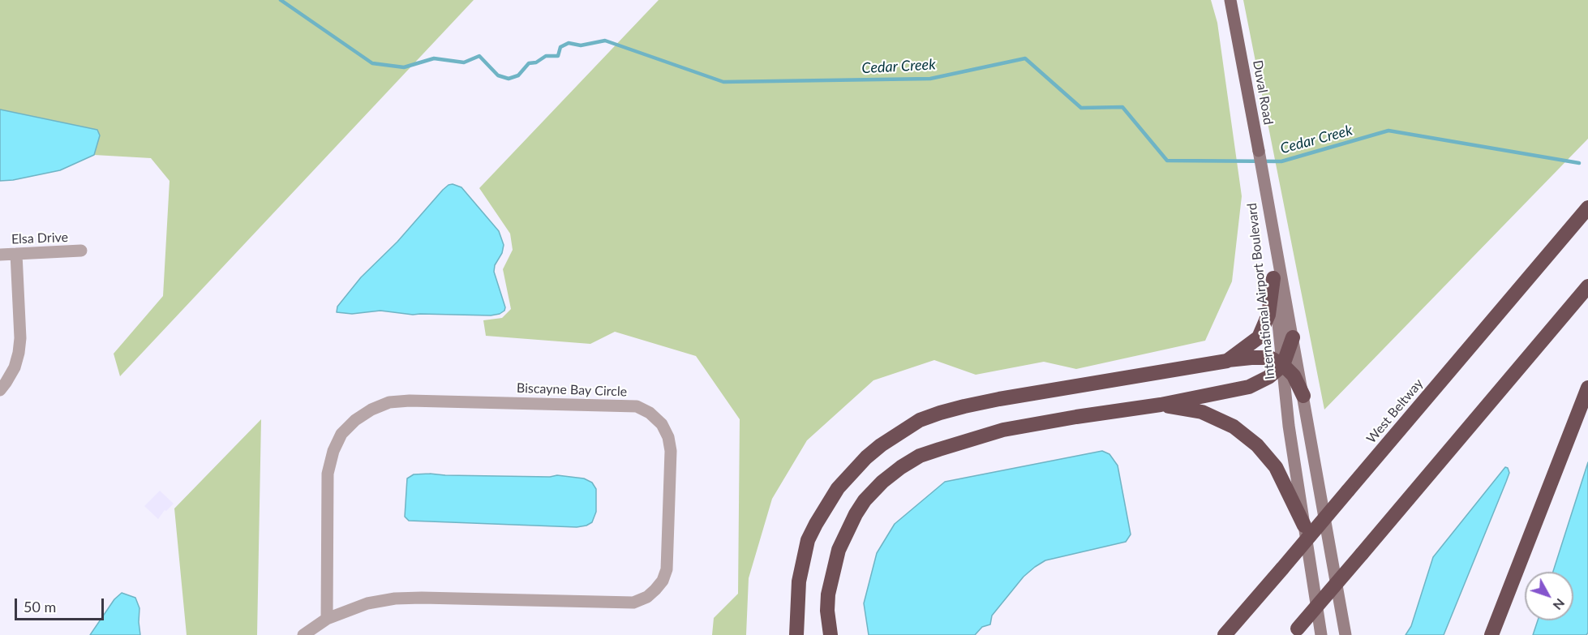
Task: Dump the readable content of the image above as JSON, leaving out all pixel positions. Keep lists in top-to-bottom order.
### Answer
{
  "streets": {
    "highway": ["West Beltway"],
    "main road": ["Duval Road", "International Airport Boulevard"],
    "street": ["Elsa Drive", "Biscayne Bay Circle"]
  },
  "crossings": [
    ["Duval Road", "International Airport Boulevard"]
  ],
  "water": ["Cedar Creek"],
  "scale_bar": "50 m",
  "north": "bottom right"
}
